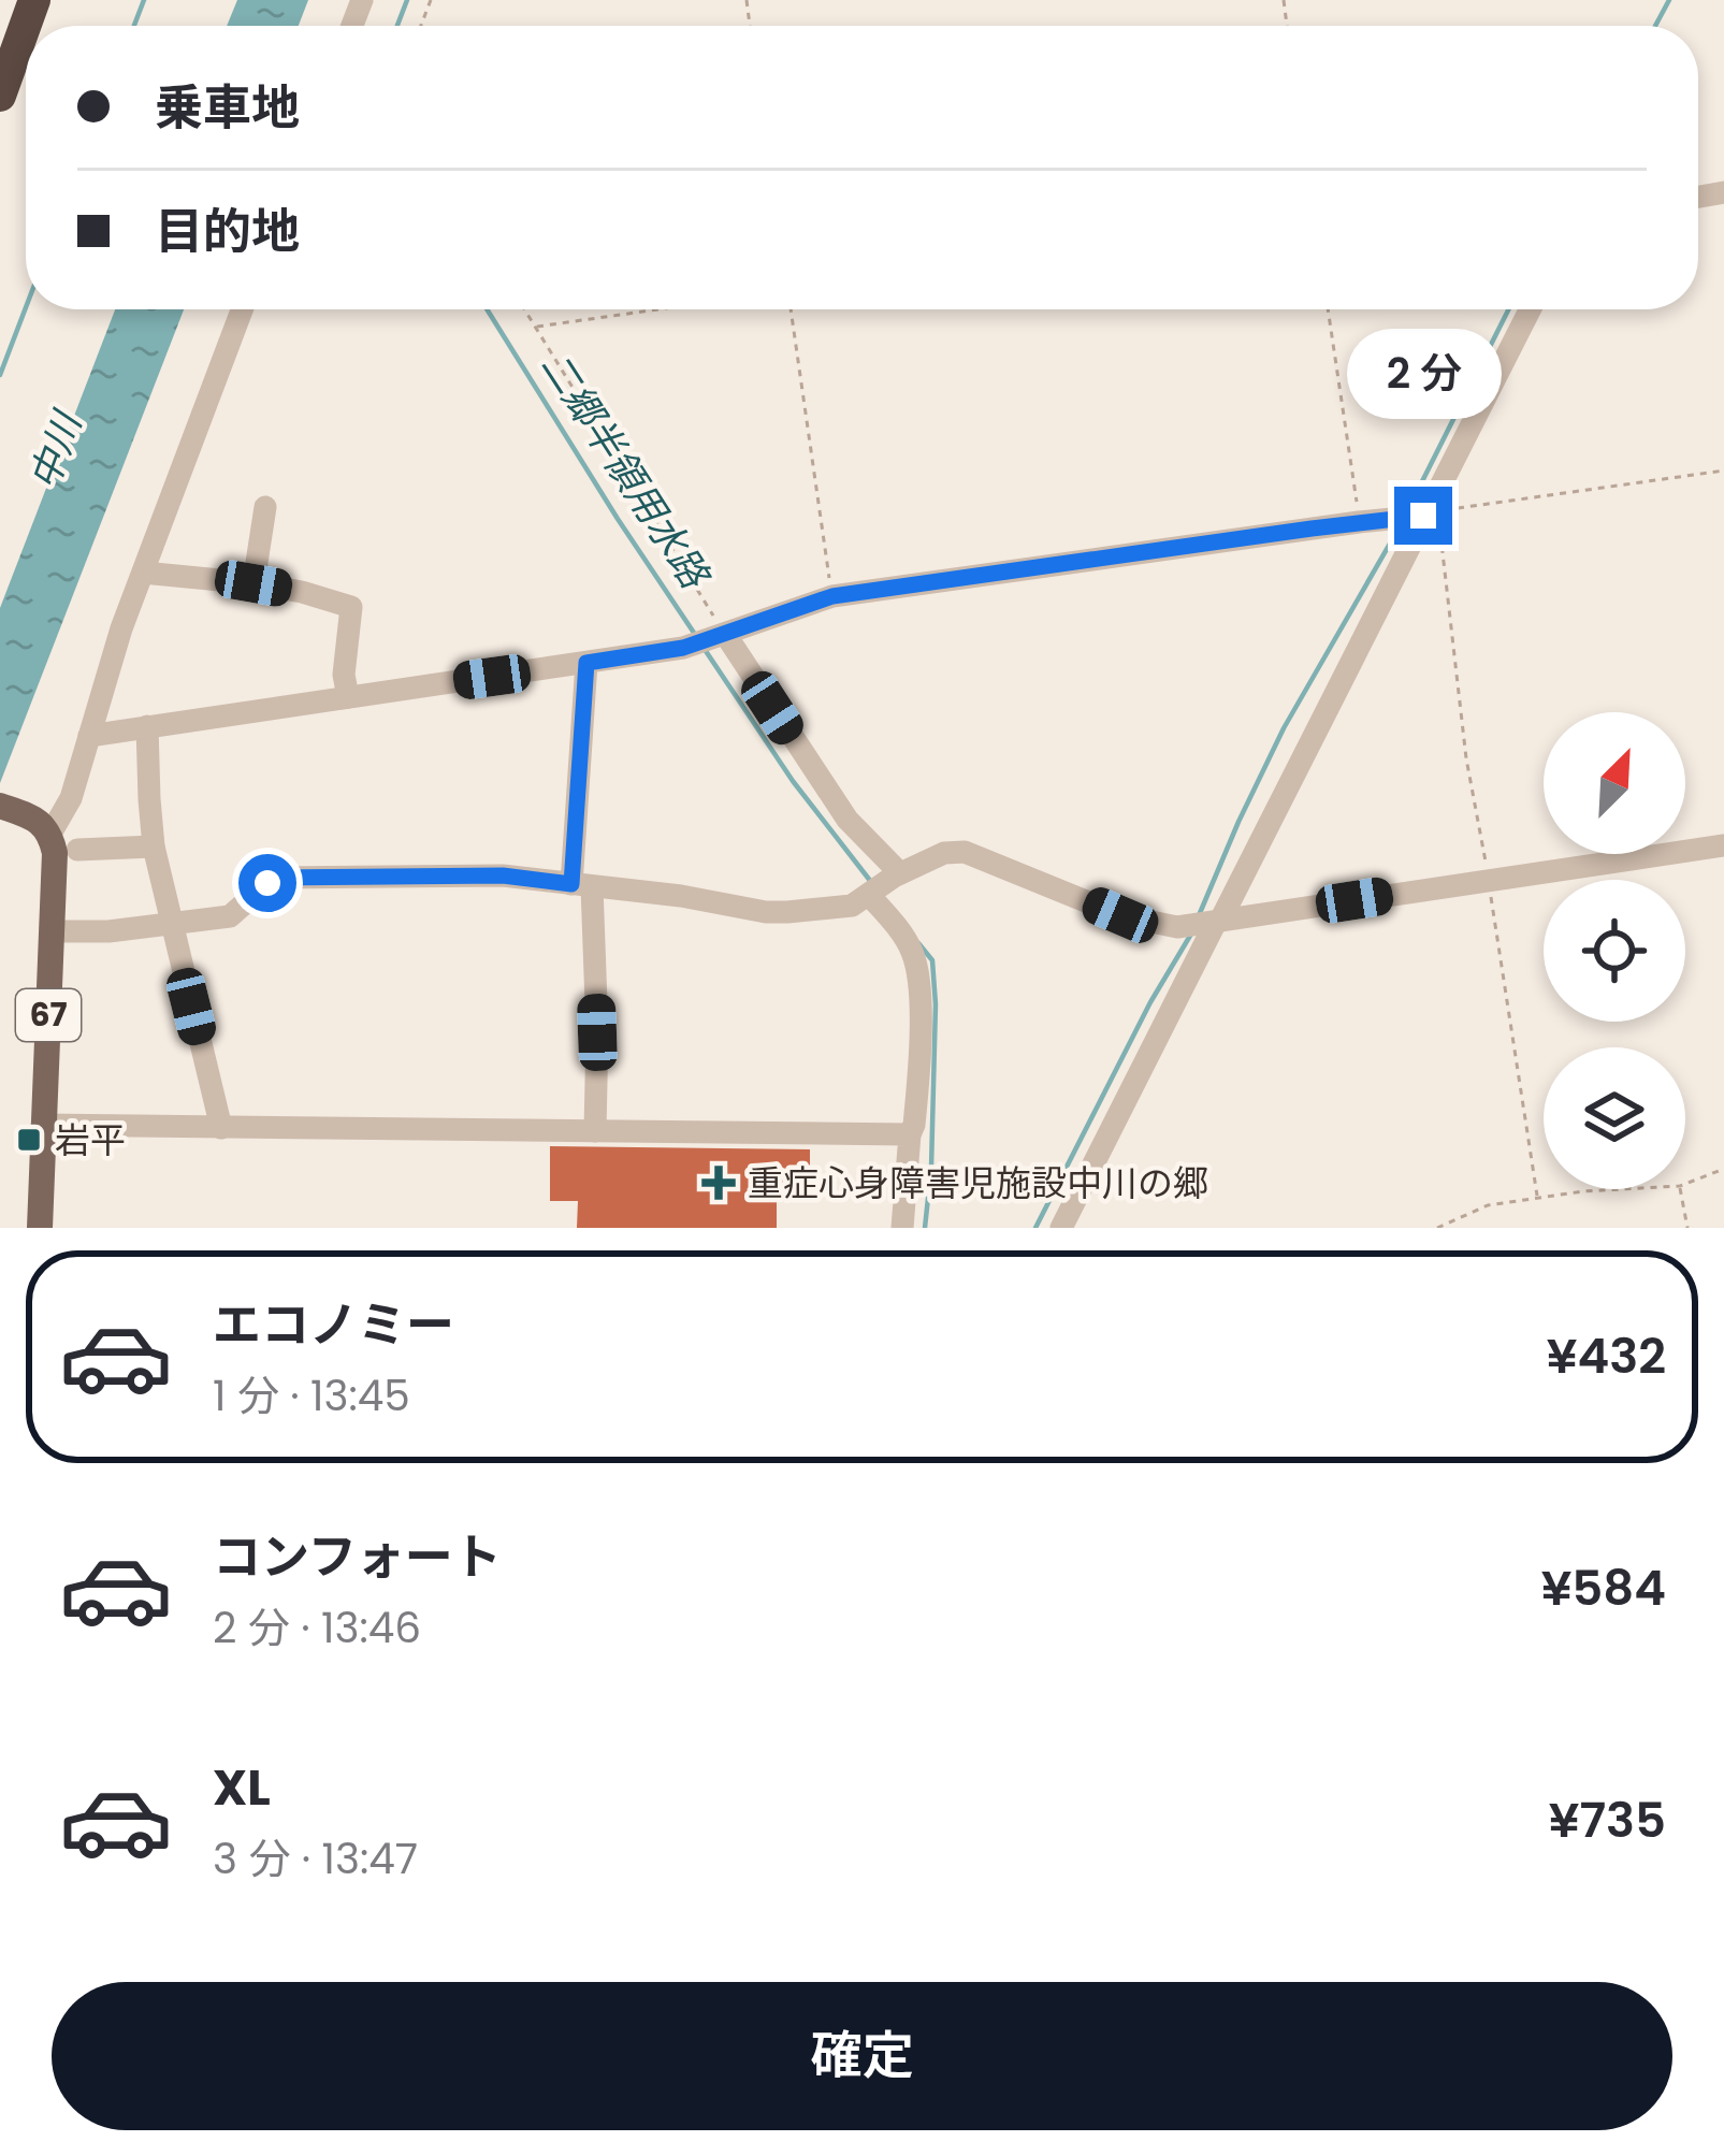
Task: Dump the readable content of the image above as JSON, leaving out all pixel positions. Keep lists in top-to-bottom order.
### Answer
{
  "streets": {
    "main road": ["67"]
  },
  "water": ["中川", "二郷半領用水路"],
  "places": {
    "transit": ["岩平"],
    "health": ["重症心身障害児施設中川の郷"]
  },
  "north": "top right",
  "page": {
    "banner": ["乗車地", "目的地"],
    "bubble": "2 分",
    "list": [
      {
        "name": "エコノミー",
        "note": "1 分 · 13:45",
        "value": "¥432"
      },
      {
        "name": "コンフォート",
        "note": "2 分 · 13:46",
        "value": "¥584"
      },
      {
        "name": "XL",
        "note": "3 分 · 13:47",
        "value": "¥735"
      }
    ],
    "buttons": "確定"
  }
}
